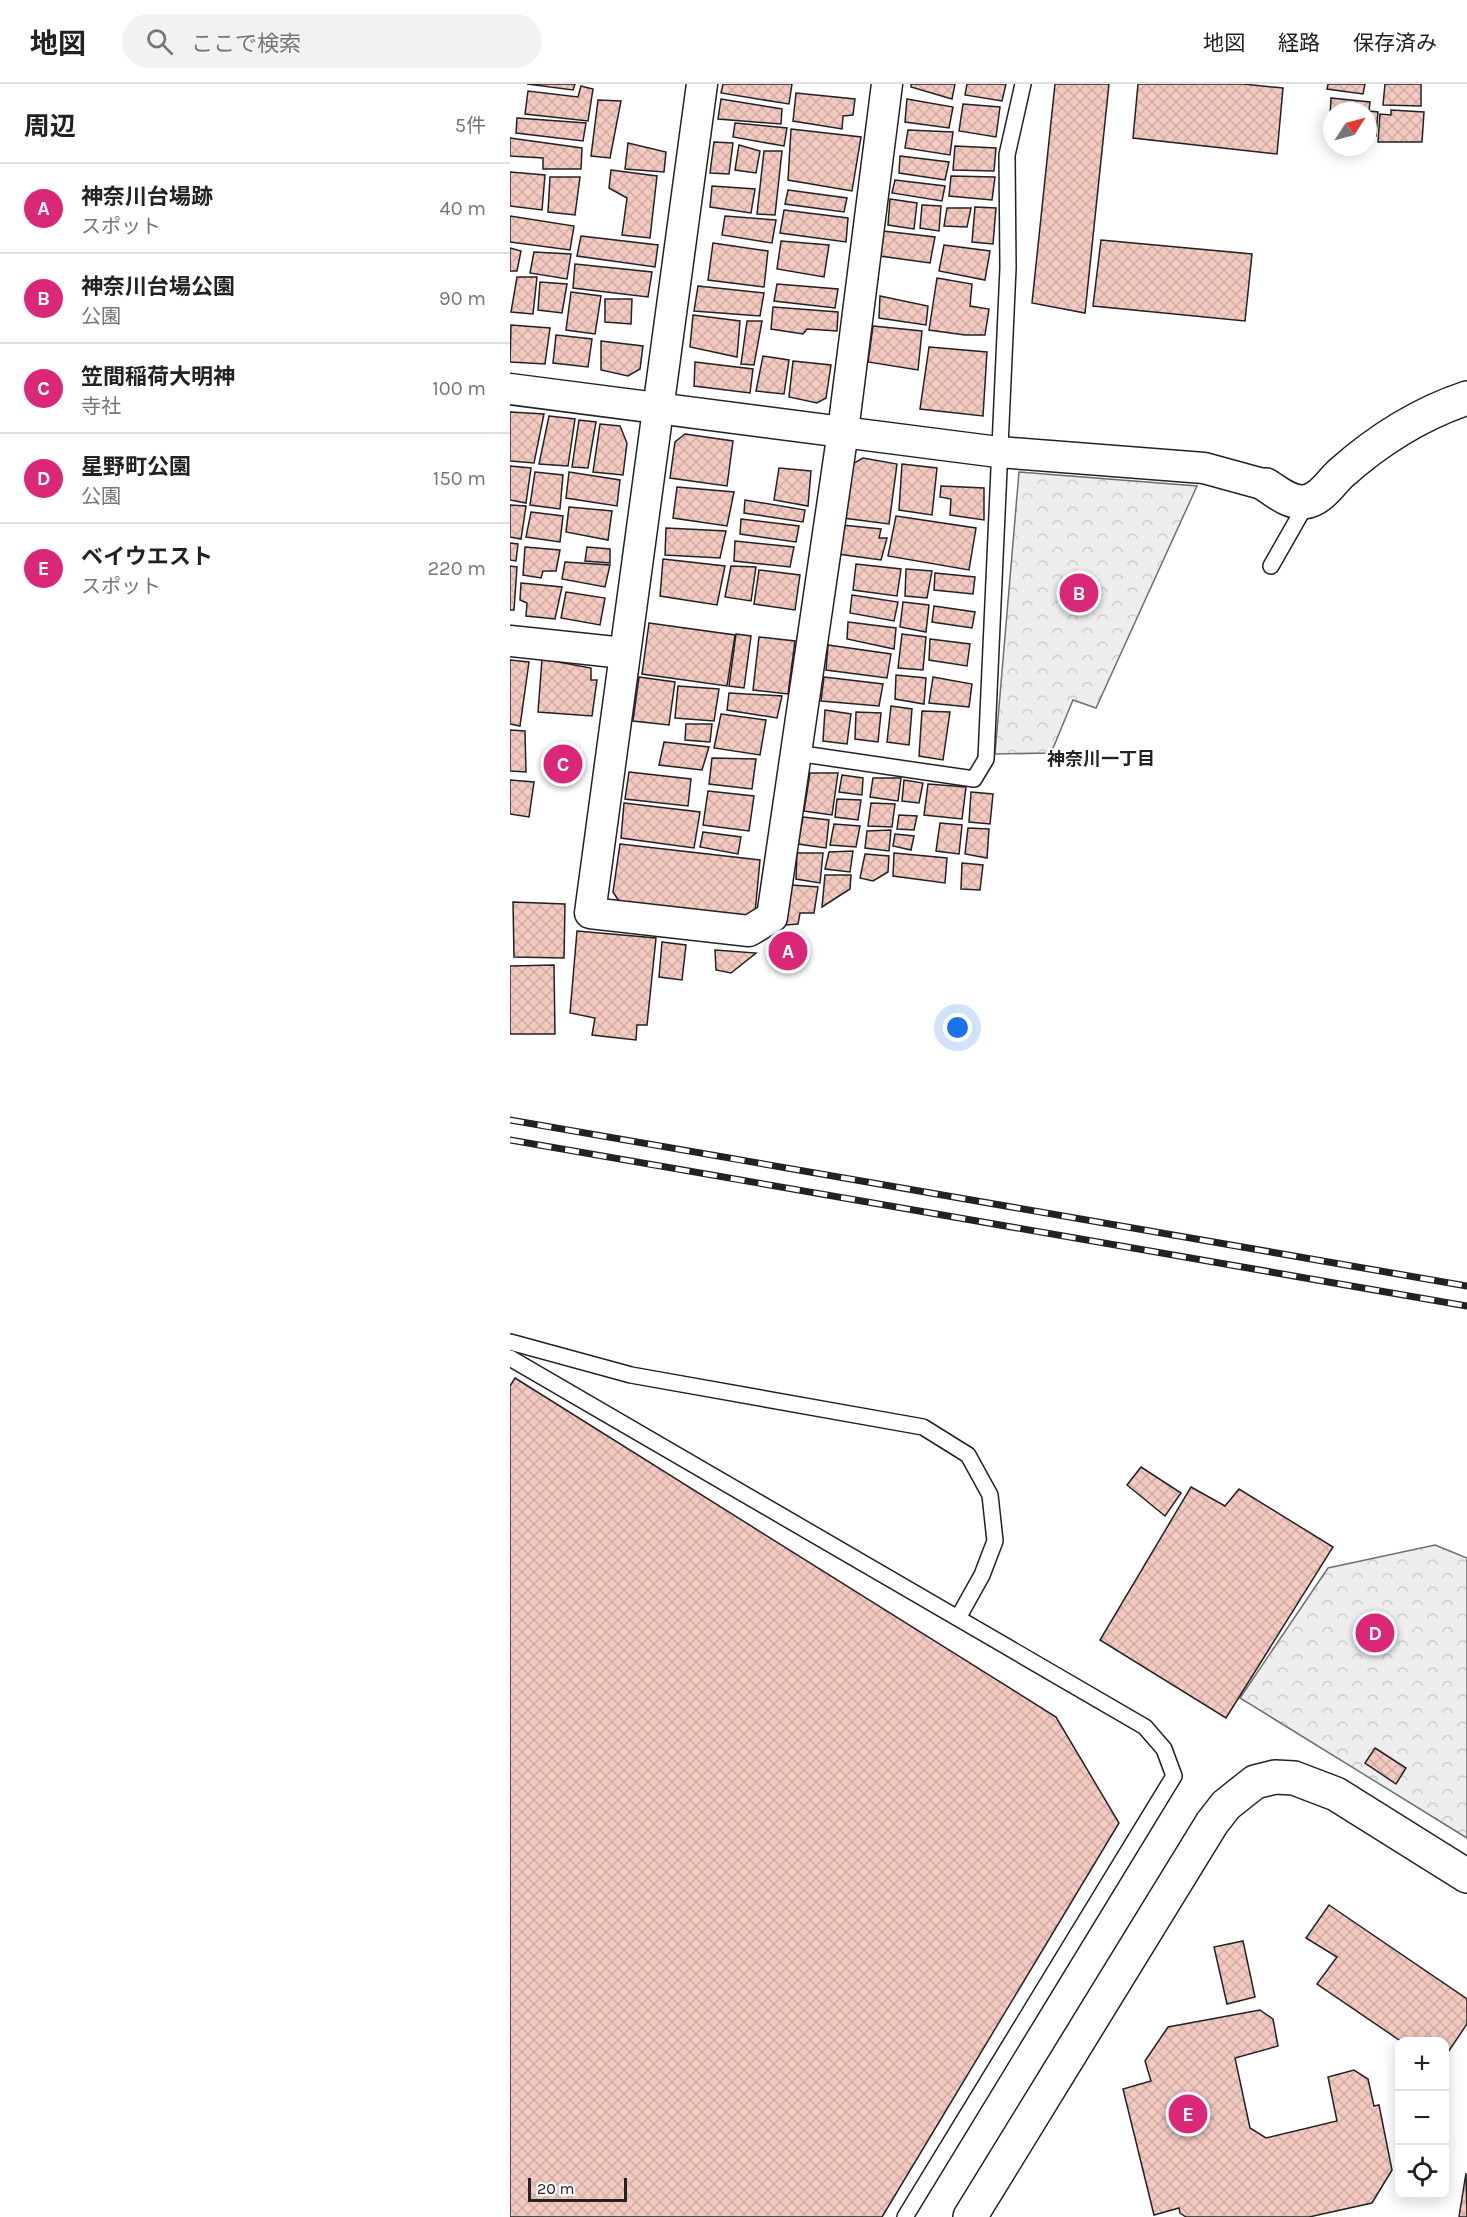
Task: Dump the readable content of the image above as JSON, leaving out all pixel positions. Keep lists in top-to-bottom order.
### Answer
{
  "districts": ["神奈川一丁目"],
  "scale_bar": "20 m",
  "north": "top right",
  "page": {
    "header": "地図",
    "search": "ここで検索",
    "nav": ["地図", "経路", "保存済み"],
    "heading": ["周辺", "5件"],
    "list": [
      {
        "mark": "A",
        "name": "神奈川台場跡",
        "note": "スポット",
        "value": "40 m"
      },
      {
        "mark": "B",
        "name": "神奈川台場公園",
        "note": "公園",
        "value": "90 m"
      },
      {
        "mark": "C",
        "name": "笠間稲荷大明神",
        "note": "寺社",
        "value": "100 m"
      },
      {
        "mark": "D",
        "name": "星野町公園",
        "note": "公園",
        "value": "150 m"
      },
      {
        "mark": "E",
        "name": "ベイウエスト",
        "note": "スポット",
        "value": "220 m"
      }
    ],
    "pins": [
      "B",
      "C",
      "A",
      "D",
      "E"
    ],
    "map_buttons": ["+", "−"],
    "scale": "20 m"
  }
}
